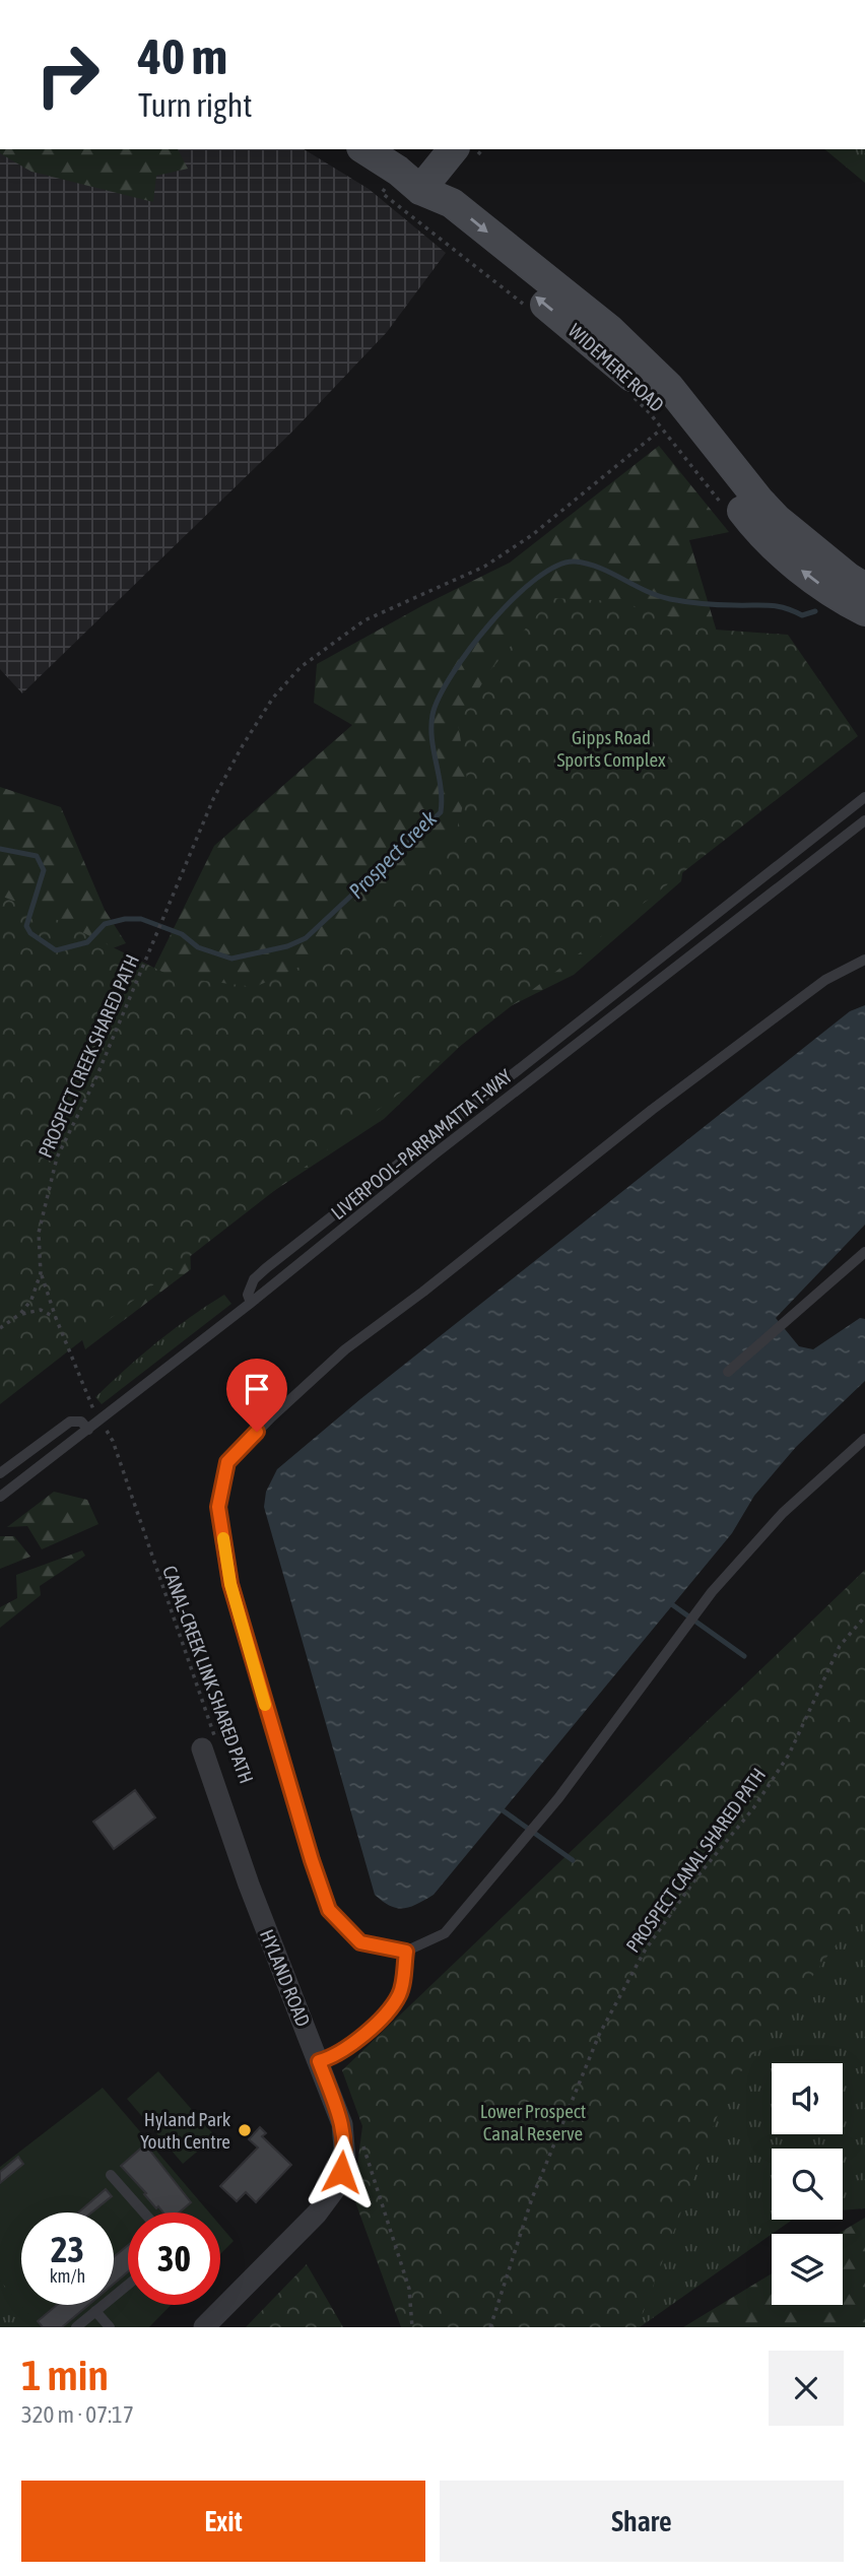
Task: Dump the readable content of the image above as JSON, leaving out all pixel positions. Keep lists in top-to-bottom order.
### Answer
{
  "streets": {
    "main road": ["WIDEMERE ROAD"],
    "street": ["HYLAND ROAD"],
    "lane": ["LIVERPOOL–PARRAMATTA T-WAY"],
    "path": ["PROSPECT CREEK SHARED PATH", "CANAL-CREEK LINK SHARED PATH", "PROSPECT CANAL SHARED PATH"]
  },
  "crossings": [
    ["CANAL-CREEK LINK SHARED PATH", "HYLAND ROAD"]
  ],
  "water": ["Prospect Creek"],
  "parks": ["Gipps Road Sports Complex", "Lower Prospect Canal Reserve"],
  "places": ["Hyland Park Youth Centre"],
  "page": {
    "turn": ["40 m", "Turn right"],
    "speed": "23 km/h",
    "limit": "30",
    "heading": ["1 min", "320 m · 07:17"],
    "buttons": ["Exit", "Share"]
  }
}
